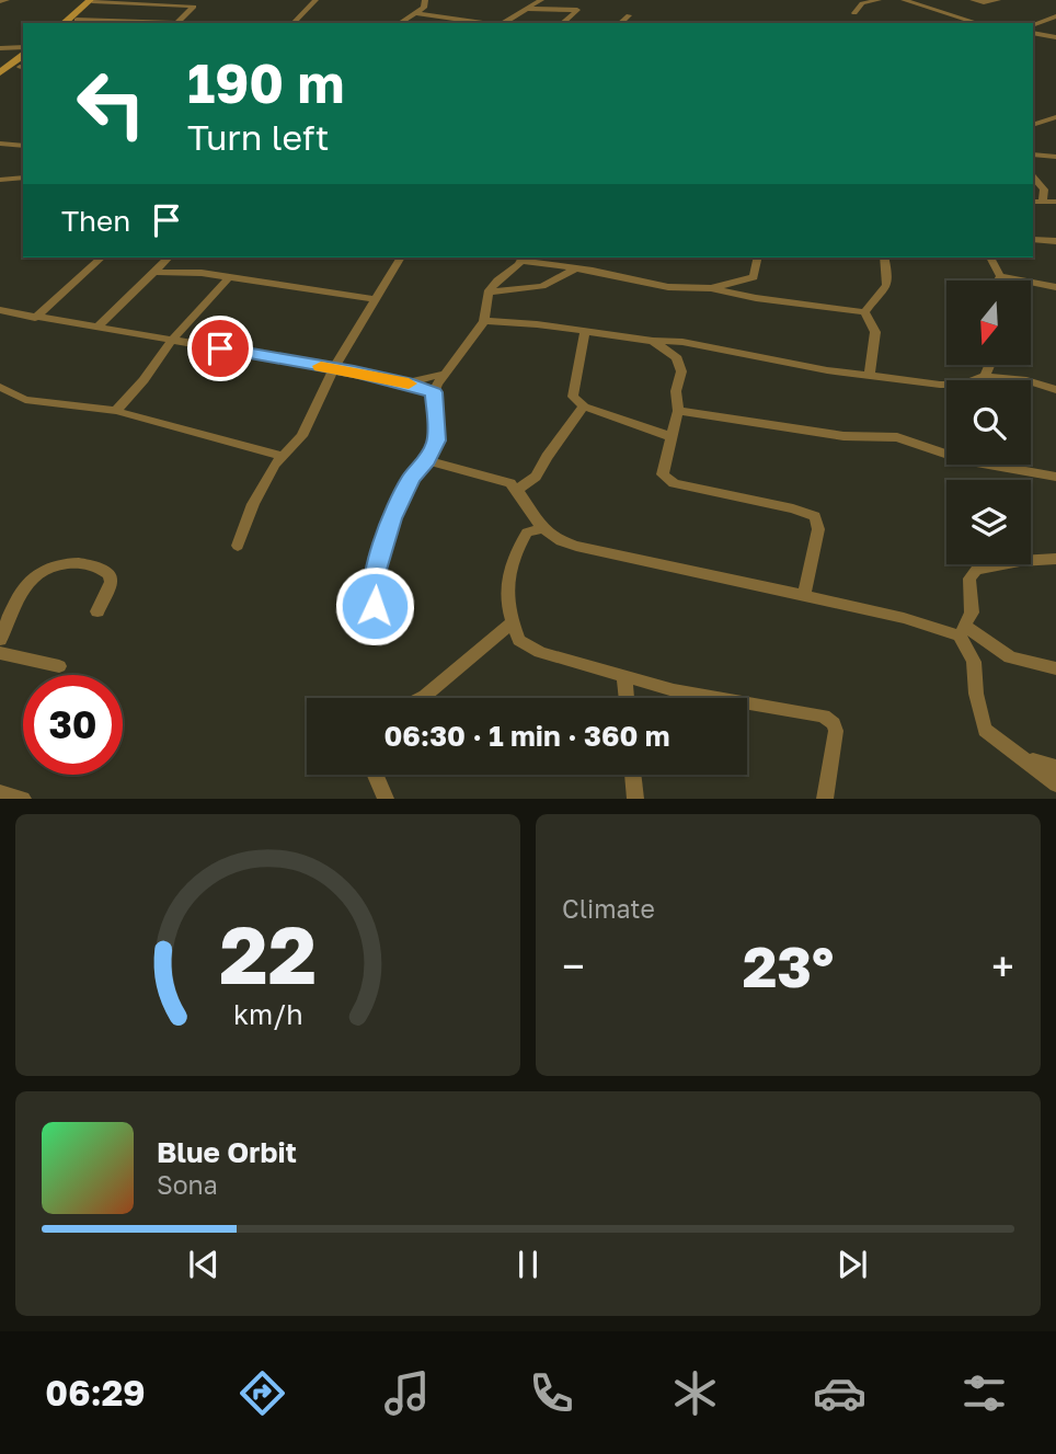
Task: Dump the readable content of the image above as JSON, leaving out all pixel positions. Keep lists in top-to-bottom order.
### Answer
{
  "north": "bottom",
  "page": {
    "turn": ["190 m", "Turn left"],
    "then": "Then",
    "limit": "30",
    "trip": "06:30 · 1 min · 360 m",
    "tile": "Climate",
    "heat": ["−", "23°", "+"],
    "song": ["Blue Orbit", "Sona"],
    "tabs": "06:29",
    "gauge": ["22", "km/h"]
  }
}
